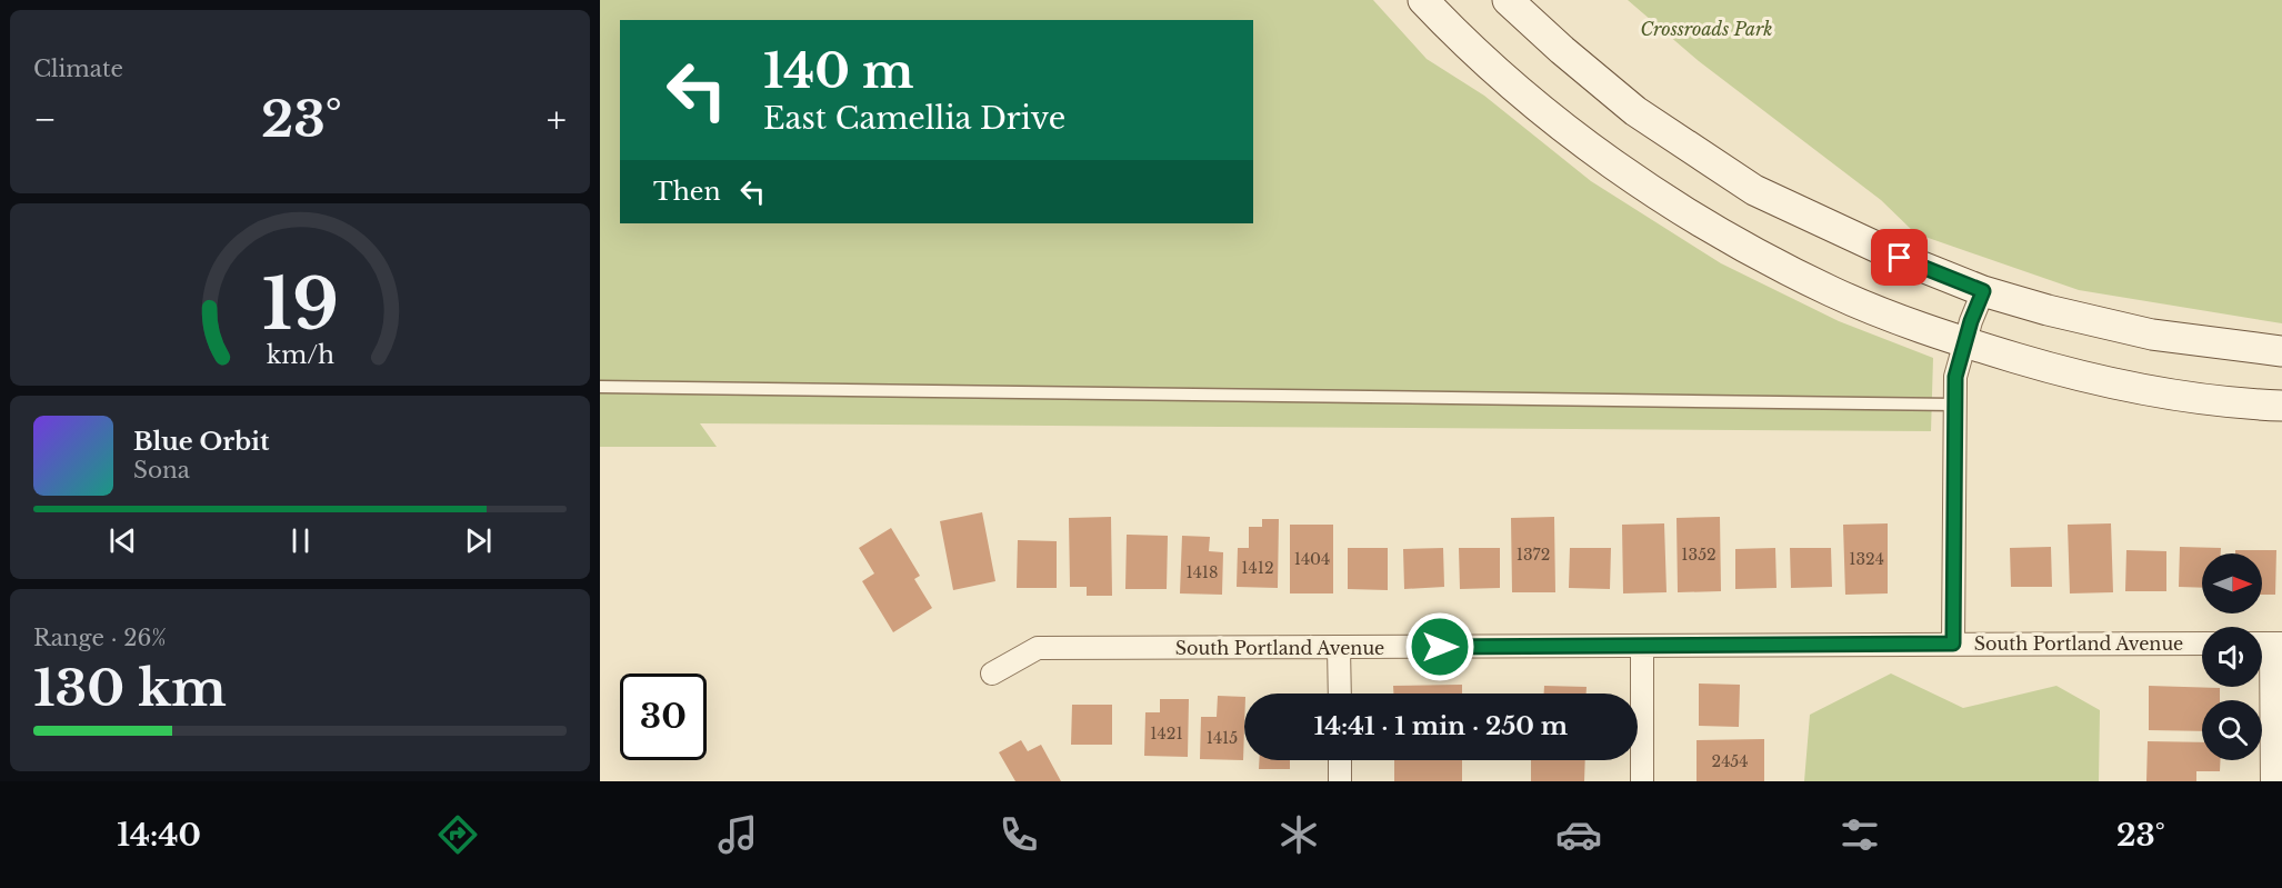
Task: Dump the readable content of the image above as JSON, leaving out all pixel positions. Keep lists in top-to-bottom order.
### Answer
{
  "streets": {
    "street": ["South Portland Avenue"]
  },
  "parks": ["Crossroads Park"],
  "house_numbers": [
    "1372",
    "1352",
    "1404",
    "1324",
    "1412",
    "1418",
    "1421",
    "1415",
    "2454"
  ],
  "north": "right",
  "page": {
    "tile": [
      "Climate",
      ["Range · 26%", "130 km"]
    ],
    "turn": ["140 m", "East Camellia Drive"],
    "heat": ["−", "23°", "+"],
    "then": "Then",
    "song": ["Blue Orbit", "Sona"],
    "limit": "30",
    "trip": "14:41 · 1 min · 250 m",
    "tabs": ["14:40", "23°"],
    "gauge": ["19", "km/h"]
  }
}
